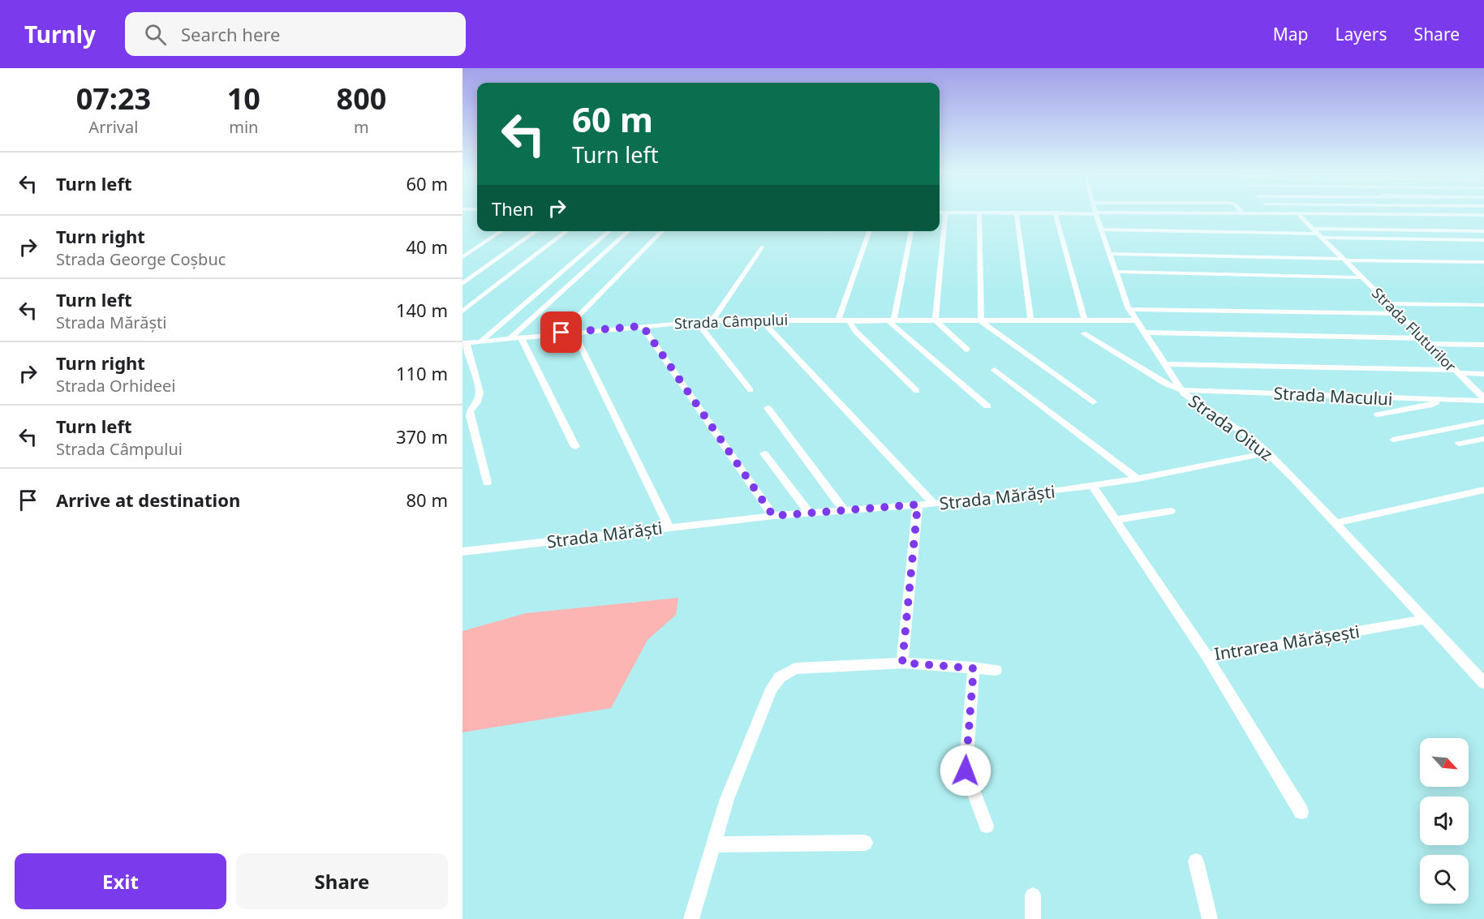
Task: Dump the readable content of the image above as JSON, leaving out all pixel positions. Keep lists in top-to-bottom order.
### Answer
{
  "streets": {
    "street": [
      "Strada Câmpului",
      "Strada Fluturilor",
      "Strada Macului",
      "Strada Oituz",
      "Strada Mărăști",
      "Intrarea Mărășești"
    ]
  },
  "crossings": [
    ["Strada Câmpului", "Strada Oituz"],
    ["Strada Fluturilor", "Strada Macului"],
    ["Strada Macului", "Strada Oituz"],
    ["Strada Oituz", "Strada Mărăști"],
    ["Strada Oituz", "Intrarea Mărășești"],
    ["Strada Mărăști", "Intrarea Mărășești"]
  ],
  "north": "bottom right",
  "page": {
    "header": "Turnly",
    "search": "Search here",
    "nav": ["Map", "Layers", "Share"],
    "eta": [
      "07:23",
      "Arrival",
      "10",
      "min",
      "800",
      "m"
    ],
    "turn": ["60 m", "Turn left"],
    "list": [
      {
        "name": "Turn left",
        "value": "60 m"
      },
      {
        "name": "Turn right",
        "note": "Strada George Coșbuc",
        "value": "40 m"
      },
      {
        "name": "Turn left",
        "note": "Strada Mărăști",
        "value": "140 m"
      },
      {
        "name": "Turn right",
        "note": "Strada Orhideei",
        "value": "110 m"
      },
      {
        "name": "Turn left",
        "note": "Strada Câmpului",
        "value": "370 m"
      },
      {
        "name": "Arrive at destination",
        "value": "80 m"
      }
    ],
    "then": "Then",
    "buttons": ["Exit", "Share"]
  }
}
